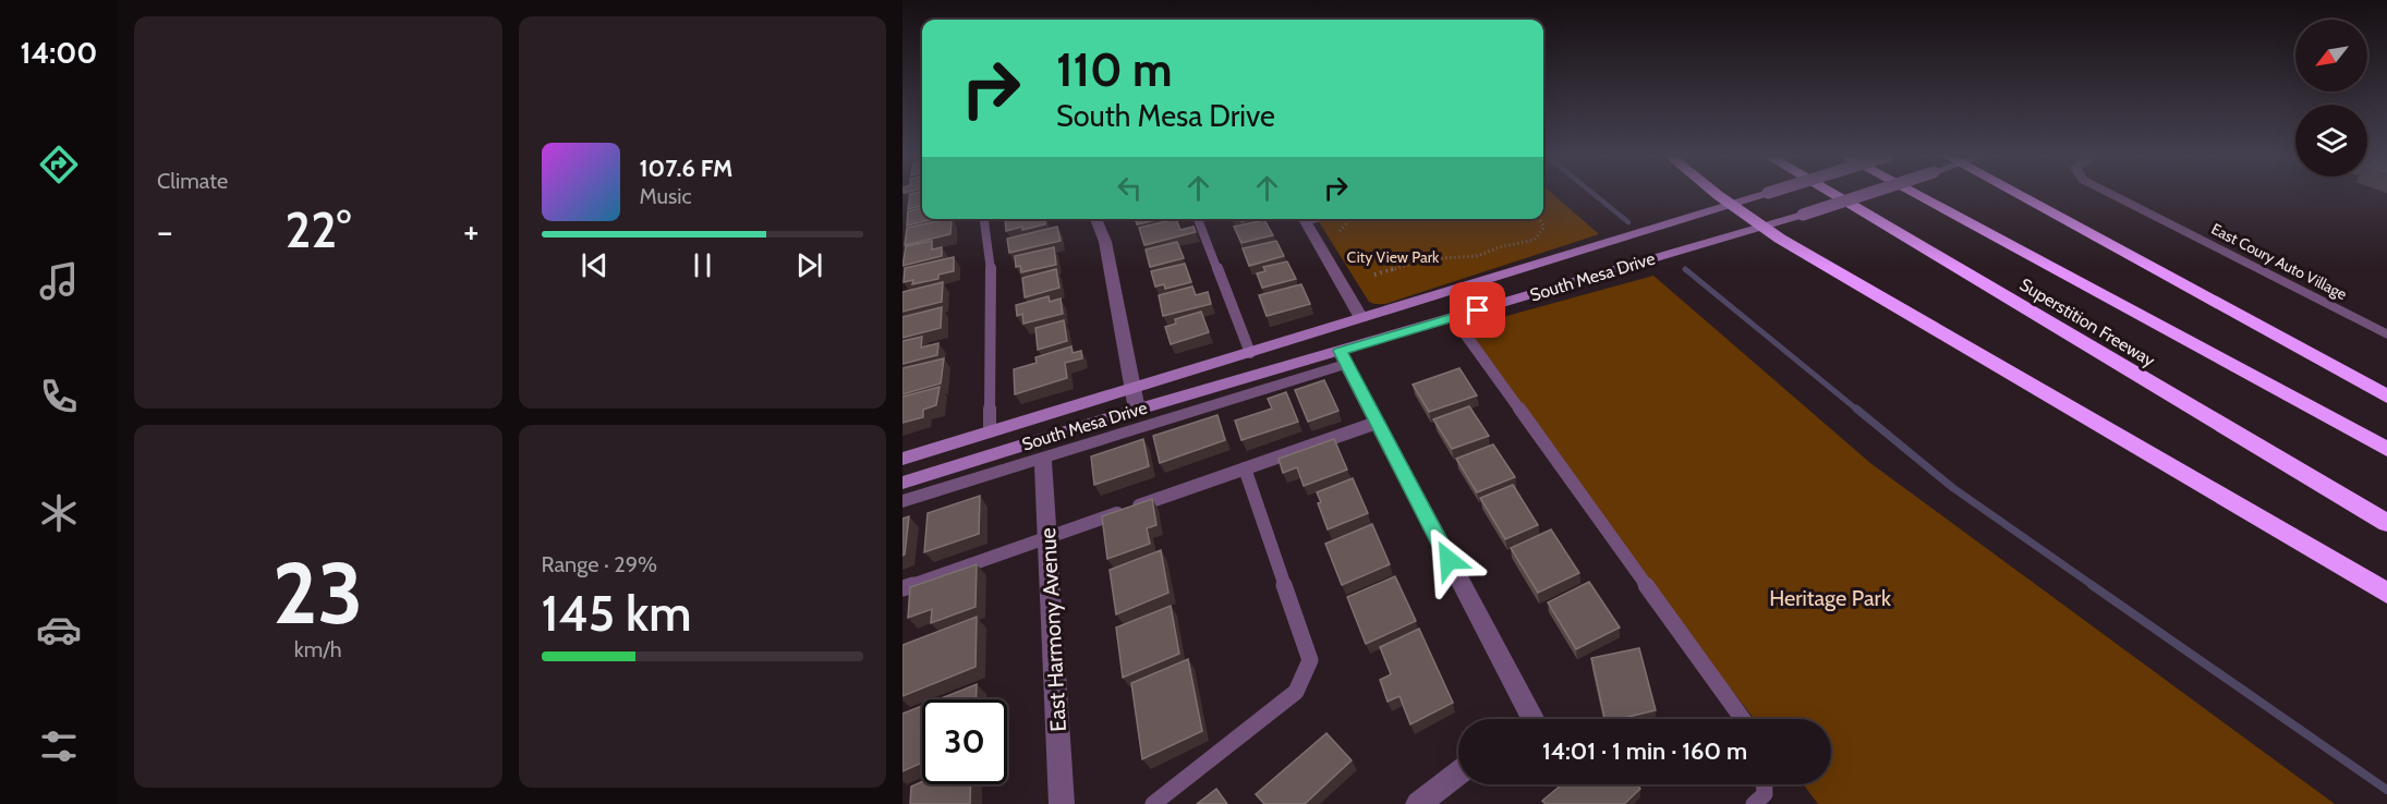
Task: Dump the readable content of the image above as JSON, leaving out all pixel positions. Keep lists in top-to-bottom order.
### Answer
{
  "streets": {
    "highway": ["Superstition Freeway"],
    "main road": ["South Mesa Drive"],
    "street": ["East Coury Auto Village", "East Harmony Avenue"]
  },
  "crossings": [
    ["South Mesa Drive", "East Harmony Avenue"]
  ],
  "parks": ["City View Park", "Heritage Park"],
  "north": "bottom left",
  "page": {
    "tabs": "14:00",
    "tile": [
      "Climate",
      ["23", "km/h"],
      ["Range · 29%", "145 km"]
    ],
    "turn": ["110 m", "South Mesa Drive"],
    "song": ["107.6 FM", "Music"],
    "heat": ["−", "22°", "+"],
    "limit": "30",
    "trip": "14:01 · 1 min · 160 m"
  }
}
